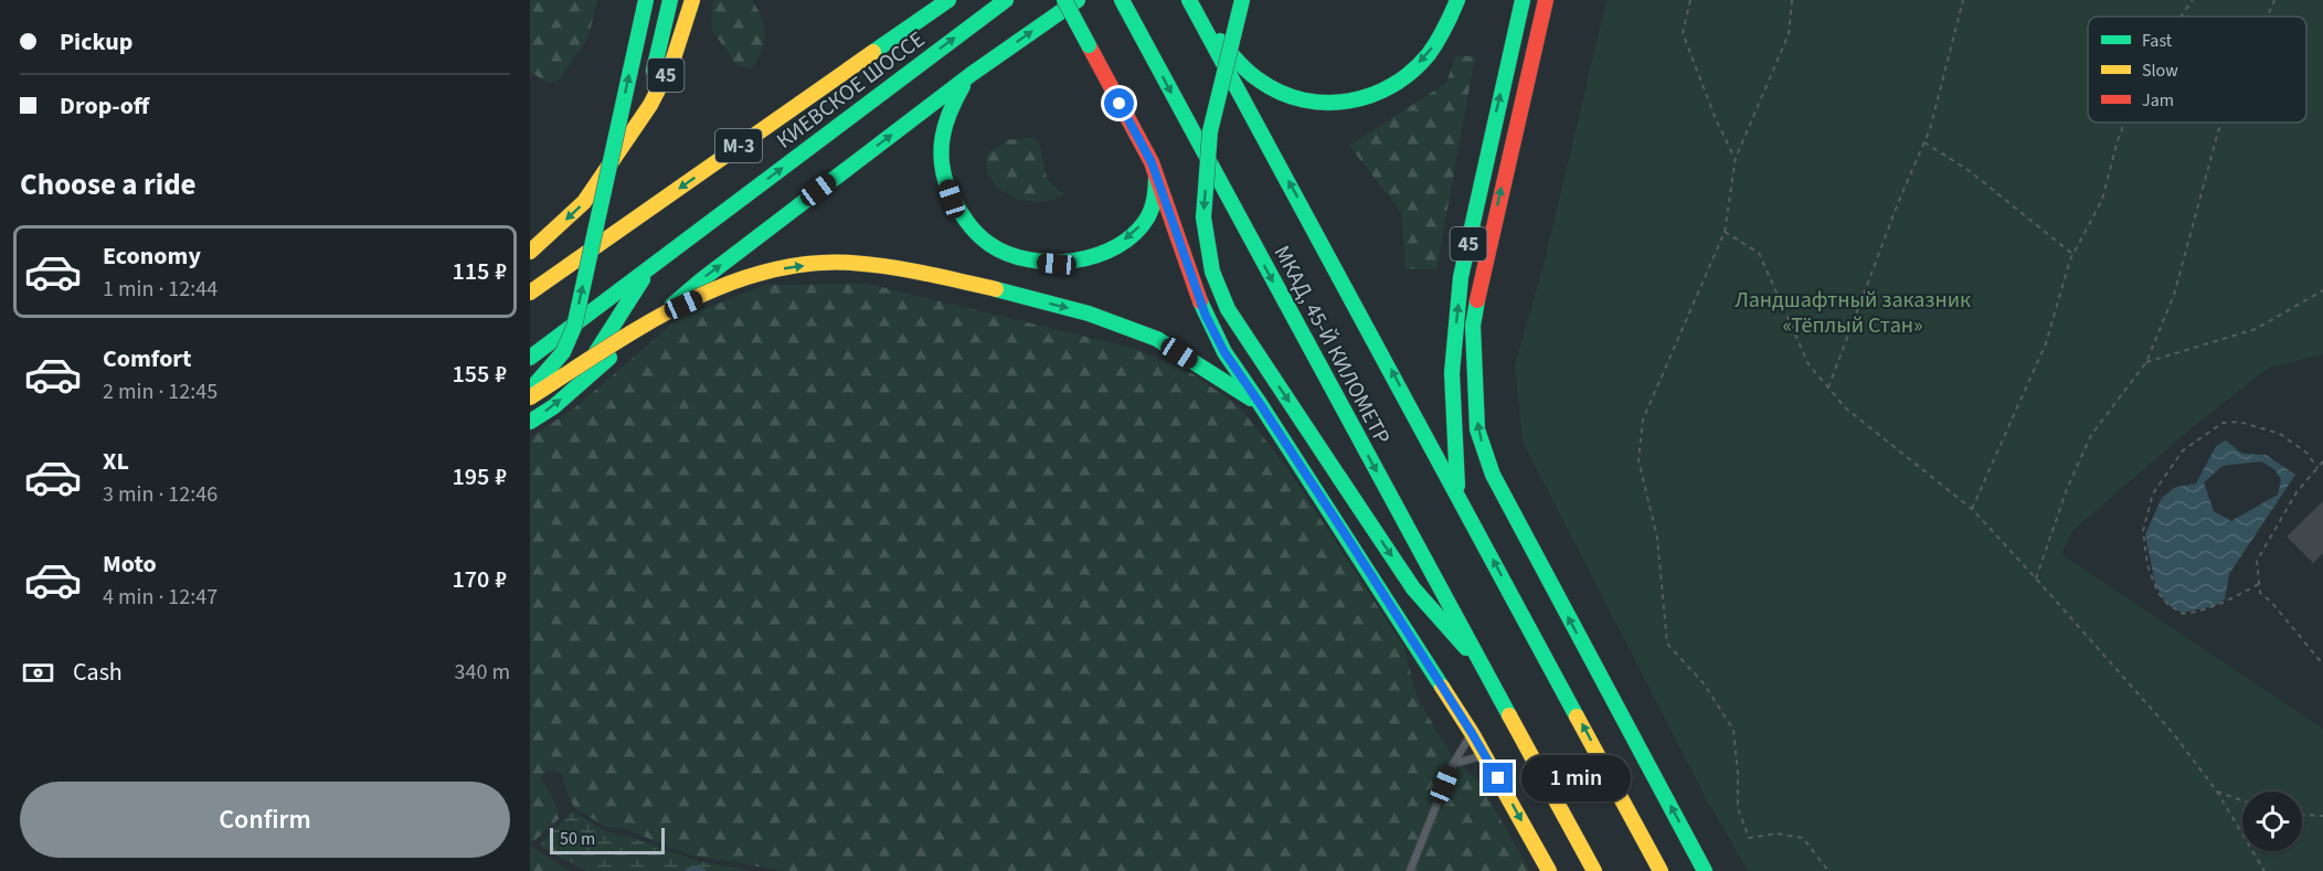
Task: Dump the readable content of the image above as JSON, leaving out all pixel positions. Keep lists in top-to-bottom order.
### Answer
{
  "streets": {
    "main road": [
      "45",
      "КИЕВСКОЕ ШОССЕ",
      "М-3",
      "МКАД, 45-Й КИЛОМЕТР"
    ]
  },
  "crossings": [
    ["45", "МКАД, 45-Й КИЛОМЕТР"]
  ],
  "parks": ["Ландшафтный заказник «Тёплый Стан»"],
  "legend": ["Fast", "Slow", "Jam"],
  "scale_bar": "50 m",
  "page": {
    "banner": ["Pickup", "Drop-off"],
    "heading": "Choose a ride",
    "list": [
      {
        "name": "Economy",
        "note": "1 min · 12:44",
        "value": "115 ₽"
      },
      {
        "name": "Comfort",
        "note": "2 min · 12:45",
        "value": "155 ₽"
      },
      {
        "name": "XL",
        "note": "3 min · 12:46",
        "value": "195 ₽"
      },
      {
        "name": "Moto",
        "note": "4 min · 12:47",
        "value": "170 ₽"
      }
    ],
    "pay": ["Cash", "340 m"],
    "bubble": "1 min",
    "buttons": "Confirm",
    "scale": "50 m"
  }
}
